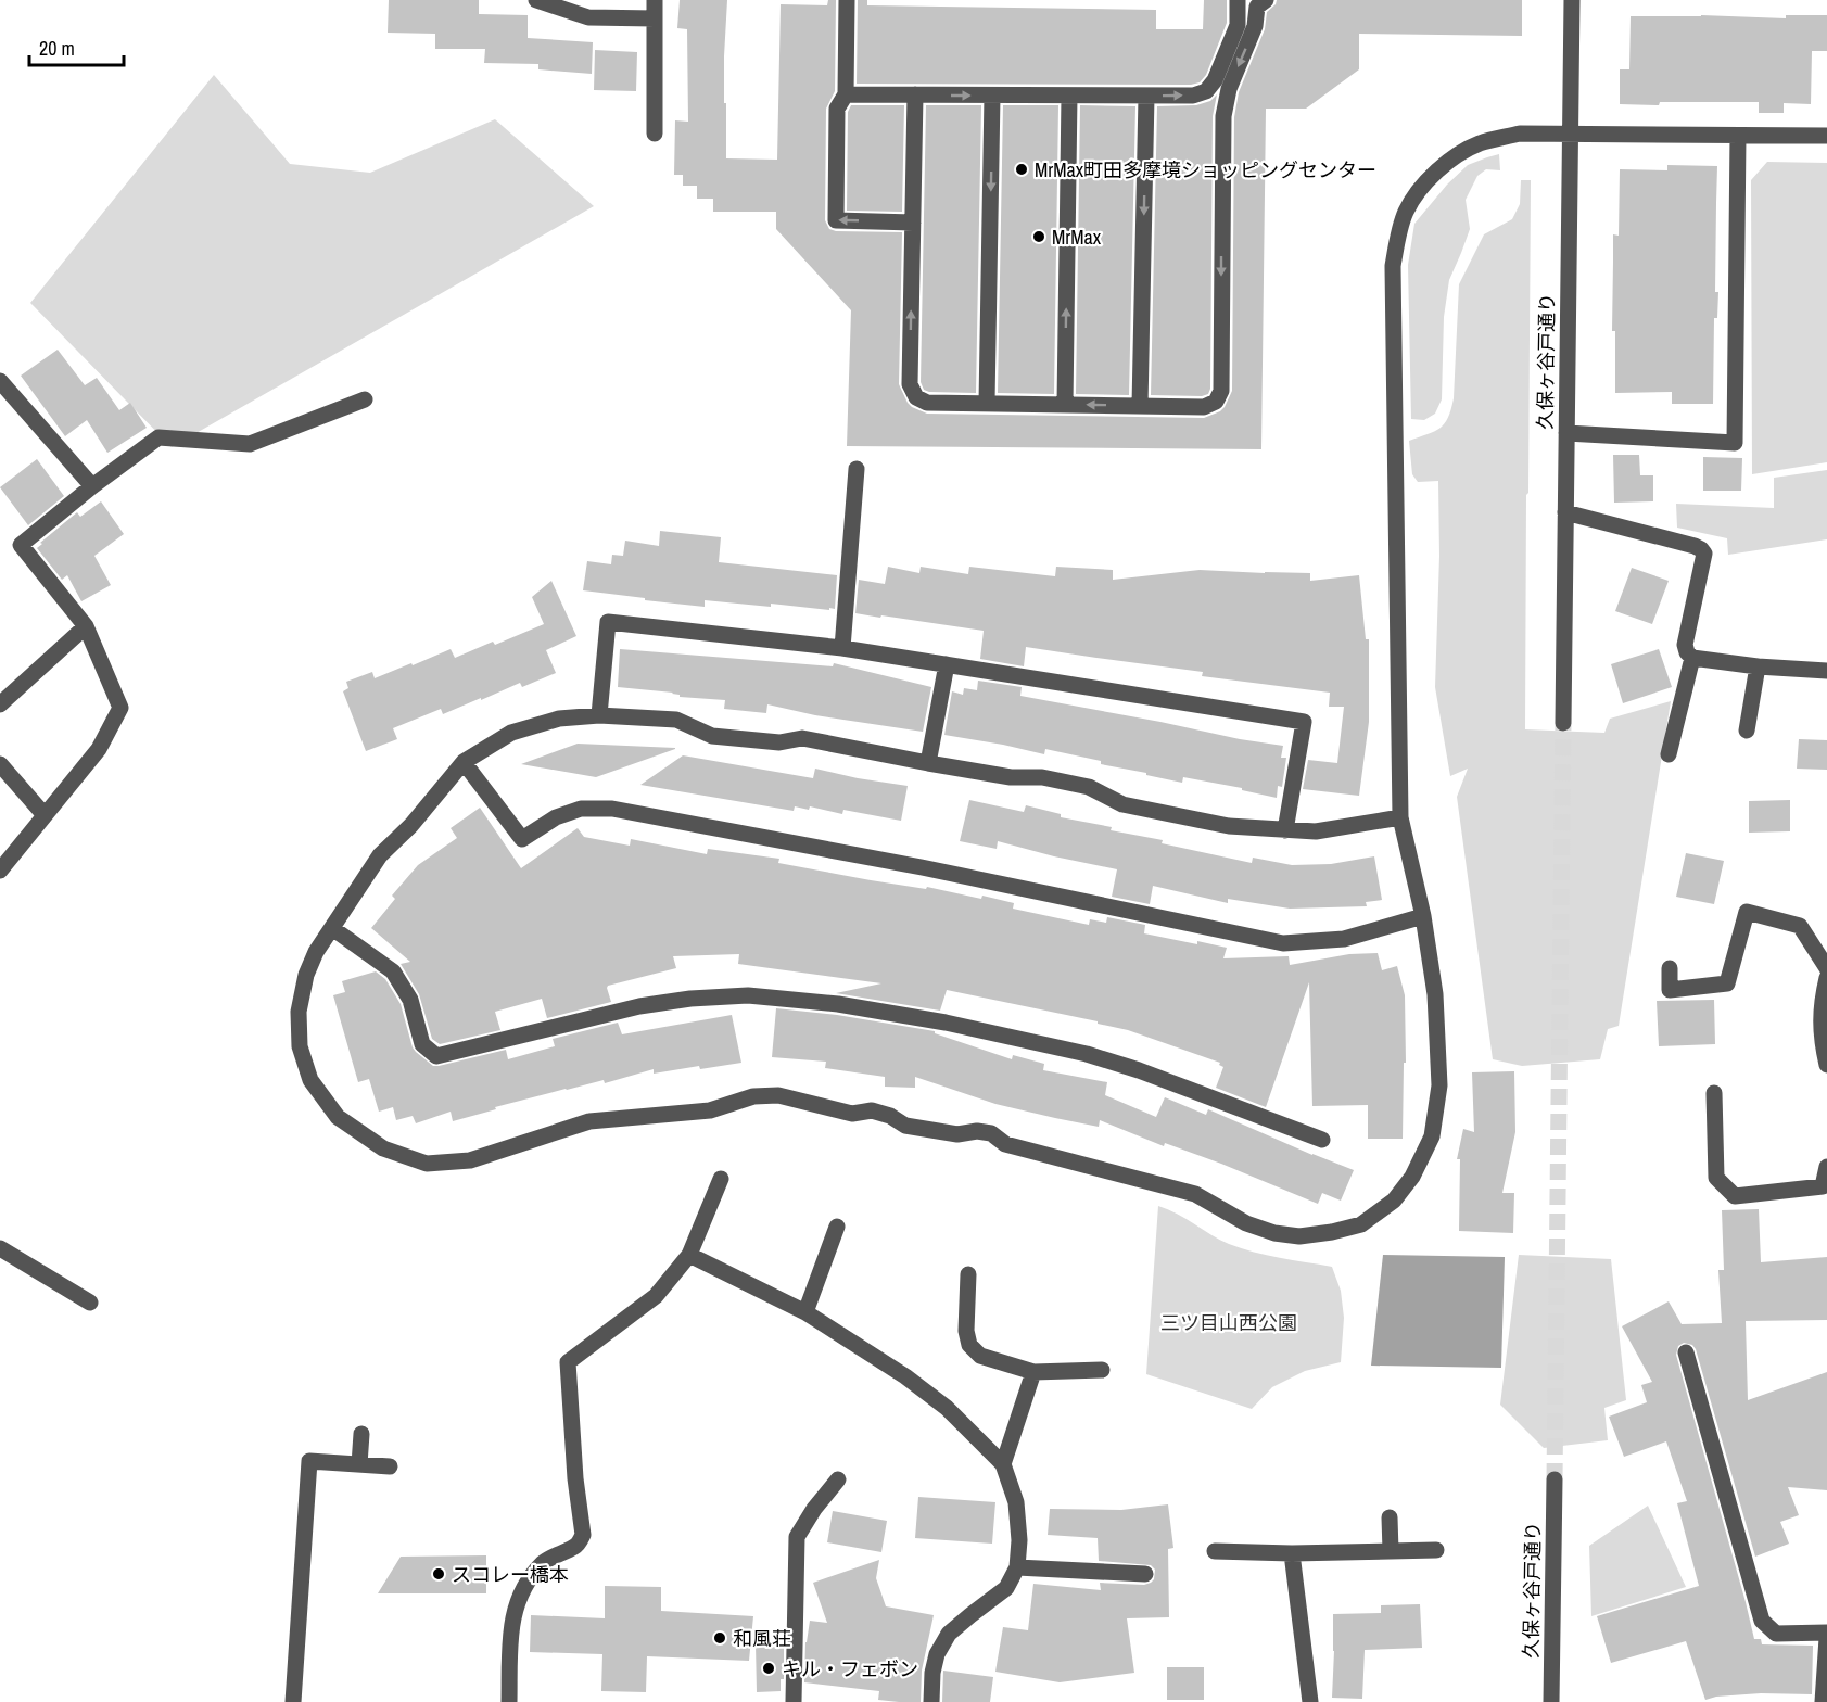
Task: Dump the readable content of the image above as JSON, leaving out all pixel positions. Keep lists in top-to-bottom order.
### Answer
{
  "streets": {
    "street": ["久保ヶ谷戸通り"]
  },
  "parks": ["三ツ目山西公園"],
  "places": [
    "MrMax町田多摩境ショッピングセンター",
    "MrMax",
    "スコレー橋本",
    "和風荘",
    "キル・フェボン"
  ],
  "scale_bar": "20 m"
}
